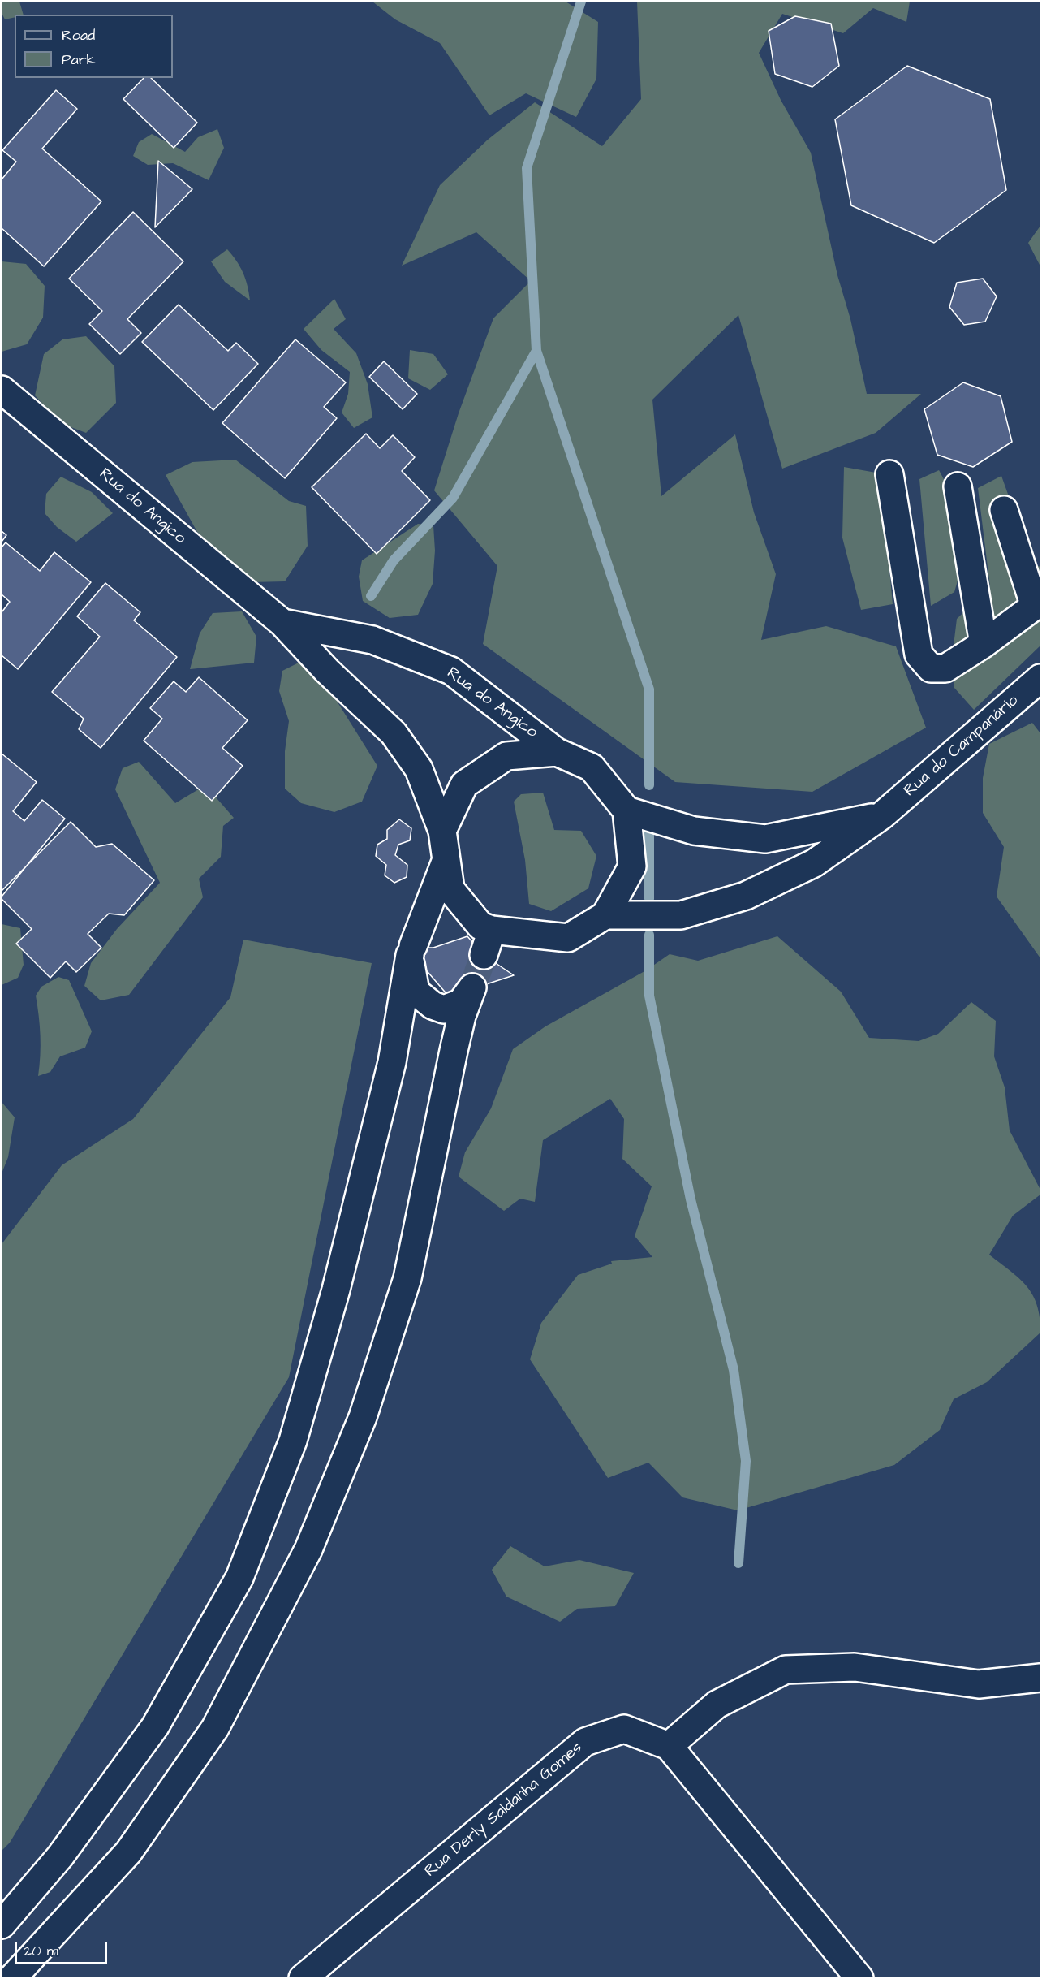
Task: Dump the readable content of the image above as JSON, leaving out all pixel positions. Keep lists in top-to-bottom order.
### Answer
{
  "streets": {
    "street": ["Rua do Angico", "Rua do Campanário", "Rua Derly Saldanha Gomes"]
  },
  "legend": ["Road", "Park"],
  "scale_bar": "20 m"
}
